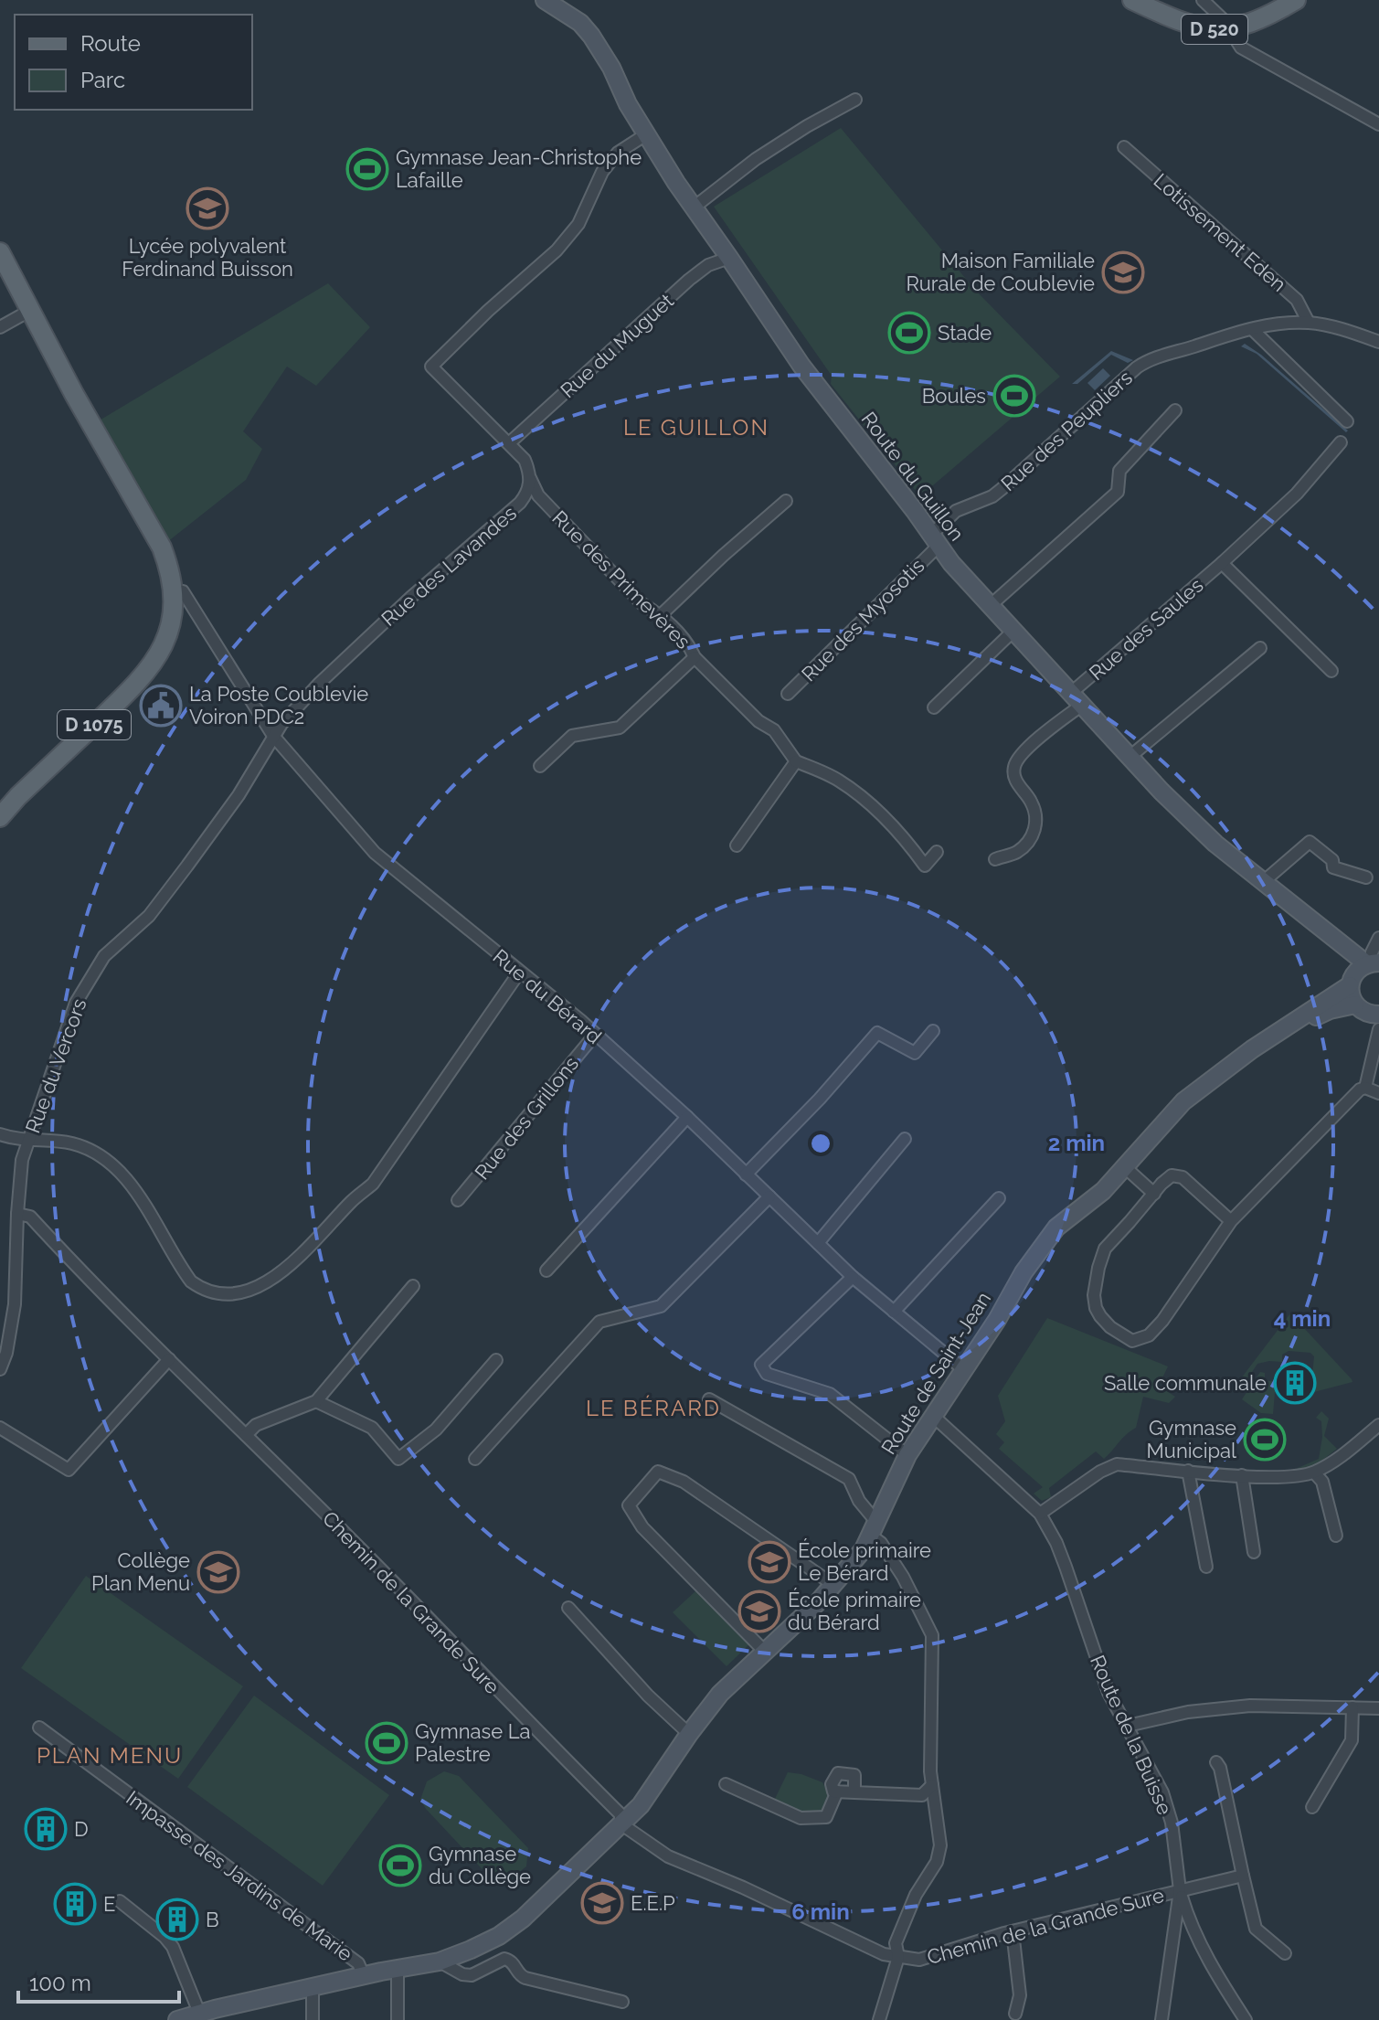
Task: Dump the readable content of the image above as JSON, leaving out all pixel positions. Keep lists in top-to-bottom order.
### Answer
{
  "streets": {
    "main road": [
      "D 520",
      "Route du Guillon",
      "D 1075",
      "Route de Saint-Jean"
    ],
    "street": [
      "Lotissement Eden",
      "Rue du Muguet",
      "Rue des Peupliers",
      "Rue des Lavandes",
      "Rue des Primevères",
      "Rue des Myosotis",
      "Rue des Saules",
      "Rue du Bérard",
      "Rue du Vercors",
      "Rue des Grillons",
      "Chemin de la Grande Sure",
      "Route de la Buisse",
      "Impasse des Jardins de Marie"
    ]
  },
  "crossings": [
    ["Lotissement Eden", "Rue des Peupliers"],
    ["Rue du Muguet", "Route du Guillon"],
    ["Rue des Peupliers", "Route du Guillon"],
    ["Rue des Peupliers", "Rue des Myosotis"],
    ["Route du Guillon", "Rue des Myosotis"],
    ["Route du Guillon", "Rue des Saules"],
    ["Route du Guillon", "Route de Saint-Jean"],
    ["Rue des Lavandes", "Rue des Primevères"],
    ["Rue des Lavandes", "Rue du Bérard"],
    ["Rue des Lavandes", "Rue du Vercors"],
    ["D 1075", "Rue du Bérard"],
    ["Rue du Bérard", "Rue du Vercors"],
    ["Rue du Bérard", "Rue des Grillons"],
    ["Rue du Bérard", "Route de Saint-Jean"],
    ["Rue du Vercors", "Chemin de la Grande Sure"],
    ["Route de Saint-Jean", "Chemin de la Grande Sure"],
    ["Route de Saint-Jean", "Route de la Buisse"],
    ["Route de Saint-Jean", "Impasse des Jardins de Marie"],
    ["Chemin de la Grande Sure", "Route de la Buisse"]
  ],
  "districts": ["LE GUILLON", "LE BÉRARD", "PLAN MENU"],
  "places": {
    "sports": [
      "Gymnase Jean-Christophe Lafaille",
      "Stade",
      "Boules",
      "Gymnase Municipal",
      "Gymnase La Palestre",
      "Gymnase du Collège"
    ],
    "school or university": [
      "Lycée polyvalent Ferdinand Buisson",
      "Maison Familiale Rurale de Coublevie",
      "École primaire Le Bérard",
      "Collège Plan Menu",
      "École primaire du Bérard",
      "E.E.P"
    ],
    "public building": ["La Poste Coublevie Voiron PDC2"],
    "building": [
      "Salle communale",
      "D",
      "E",
      "B"
    ]
  },
  "legend": ["Route", "Parc"],
  "scale_bar": "100 m",
  "rings": ["2 min", "4 min", "6 min"]
}
